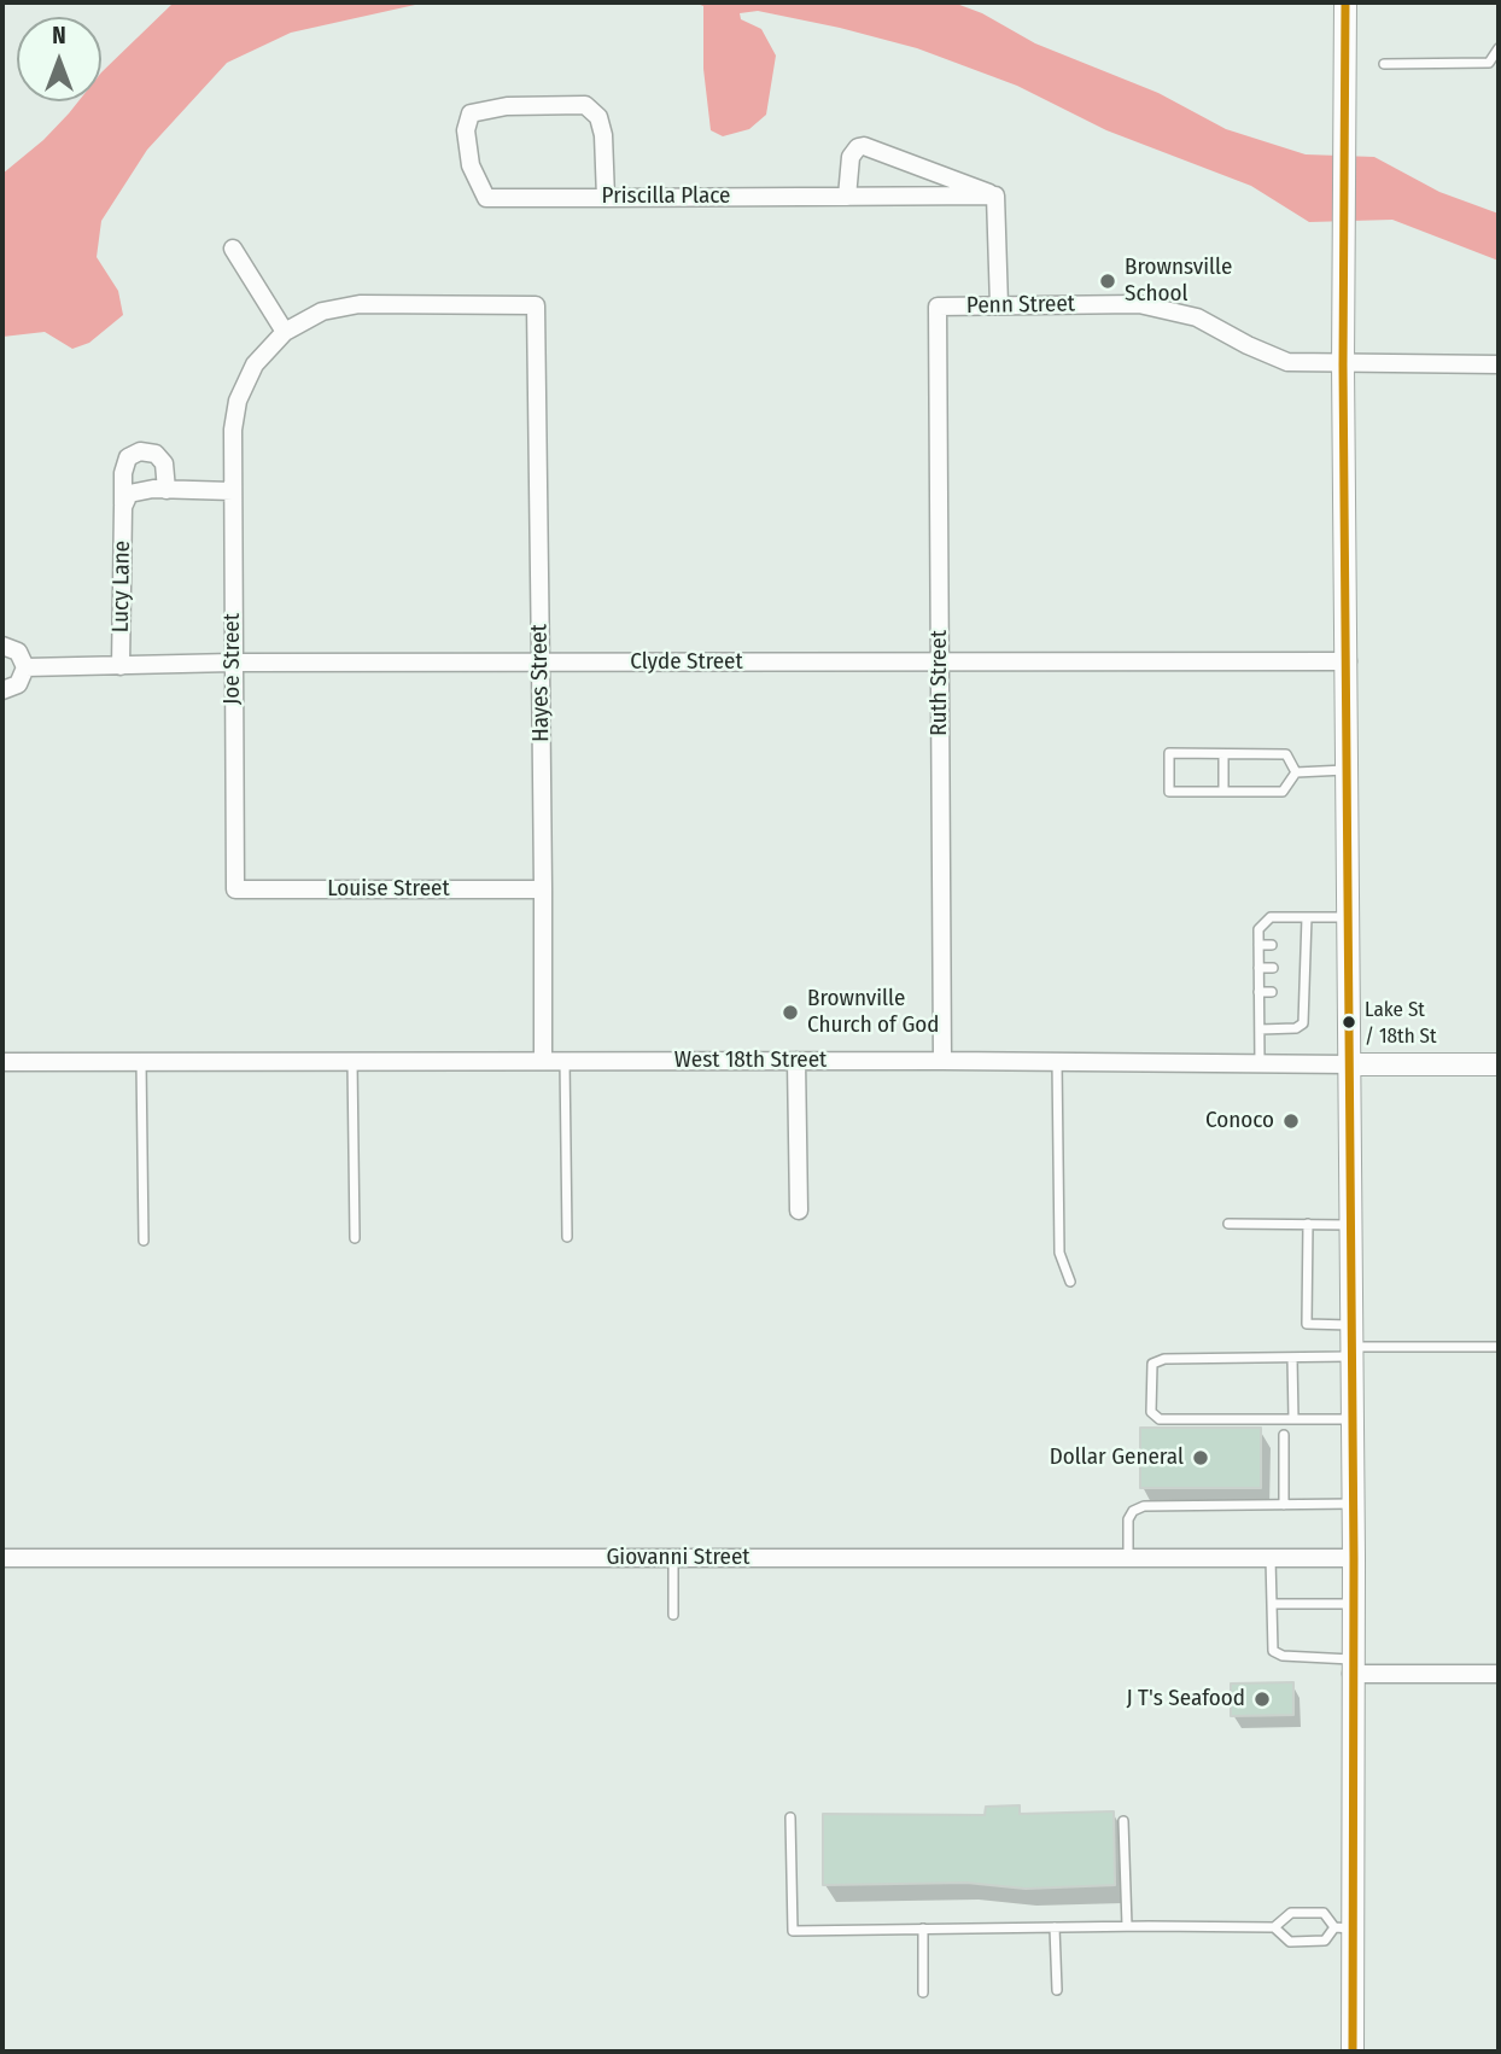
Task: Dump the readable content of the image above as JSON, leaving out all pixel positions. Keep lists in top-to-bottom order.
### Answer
{
  "streets": {
    "street": [
      "Priscilla Place",
      "Penn Street",
      "Lucy Lane",
      "Joe Street",
      "Clyde Street",
      "Hayes Street",
      "Ruth Street",
      "Louise Street",
      "West 18th Street",
      "Giovanni Street"
    ]
  },
  "crossings": [
    ["Penn Street", "Ruth Street"],
    ["Lucy Lane", "Joe Street"],
    ["Lucy Lane", "Clyde Street"],
    ["Joe Street", "Clyde Street"],
    ["Joe Street", "Hayes Street"],
    ["Joe Street", "Louise Street"],
    ["Clyde Street", "Hayes Street"],
    ["Clyde Street", "Ruth Street"],
    ["Hayes Street", "Louise Street"],
    ["Hayes Street", "West 18th Street"],
    ["Ruth Street", "West 18th Street"]
  ],
  "places": [
    "Brownsville School",
    "Brownville Church of God",
    "Lake St / 18th St",
    "Conoco",
    "Dollar General",
    "J T's Seafood"
  ],
  "north": "top"
}
